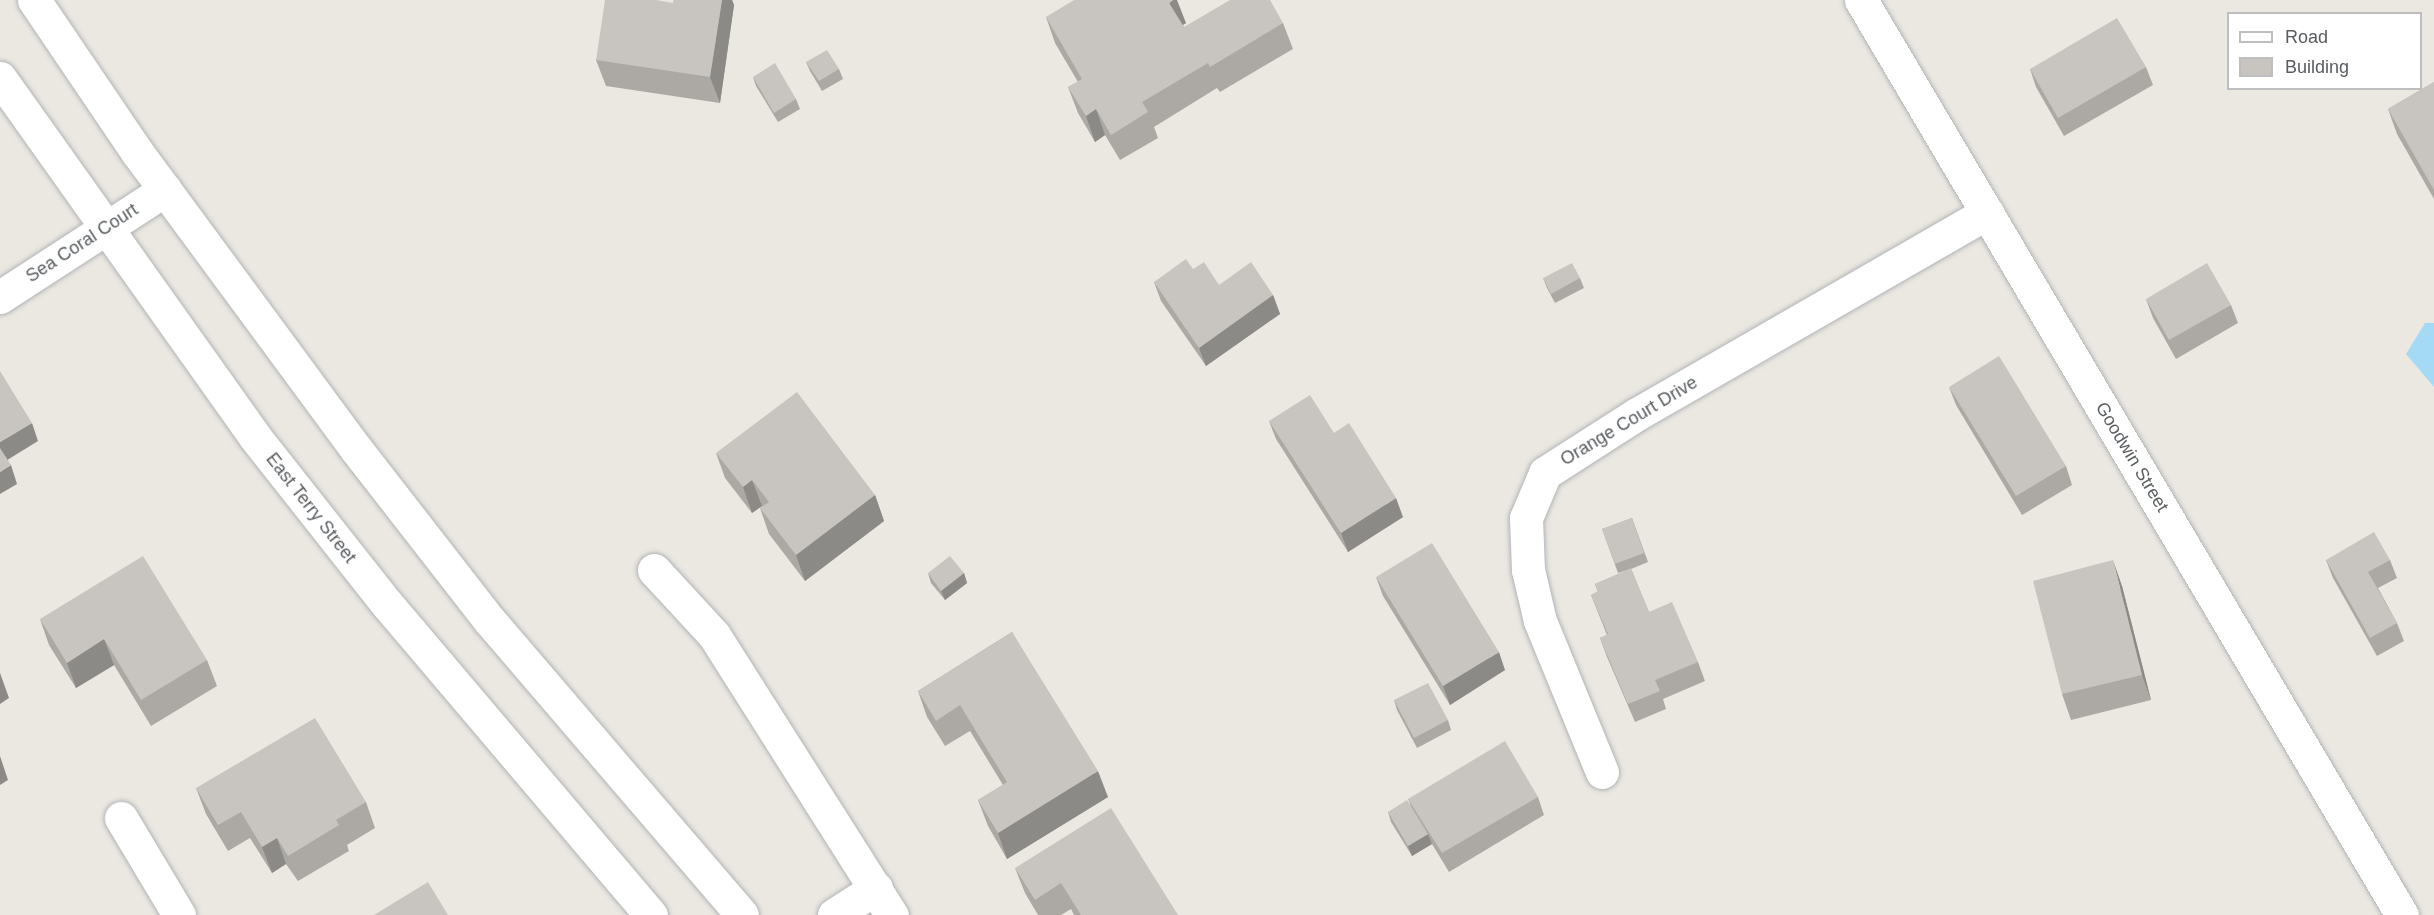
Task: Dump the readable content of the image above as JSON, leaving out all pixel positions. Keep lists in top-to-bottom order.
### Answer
{
  "streets": {
    "street": [
      "Sea Coral Court",
      "Orange Court Drive",
      "Goodwin Street",
      "East Terry Street"
    ]
  },
  "crossings": [
    ["Sea Coral Court", "East Terry Street"],
    ["Orange Court Drive", "Goodwin Street"]
  ],
  "legend": ["Road", "Building"]
}
